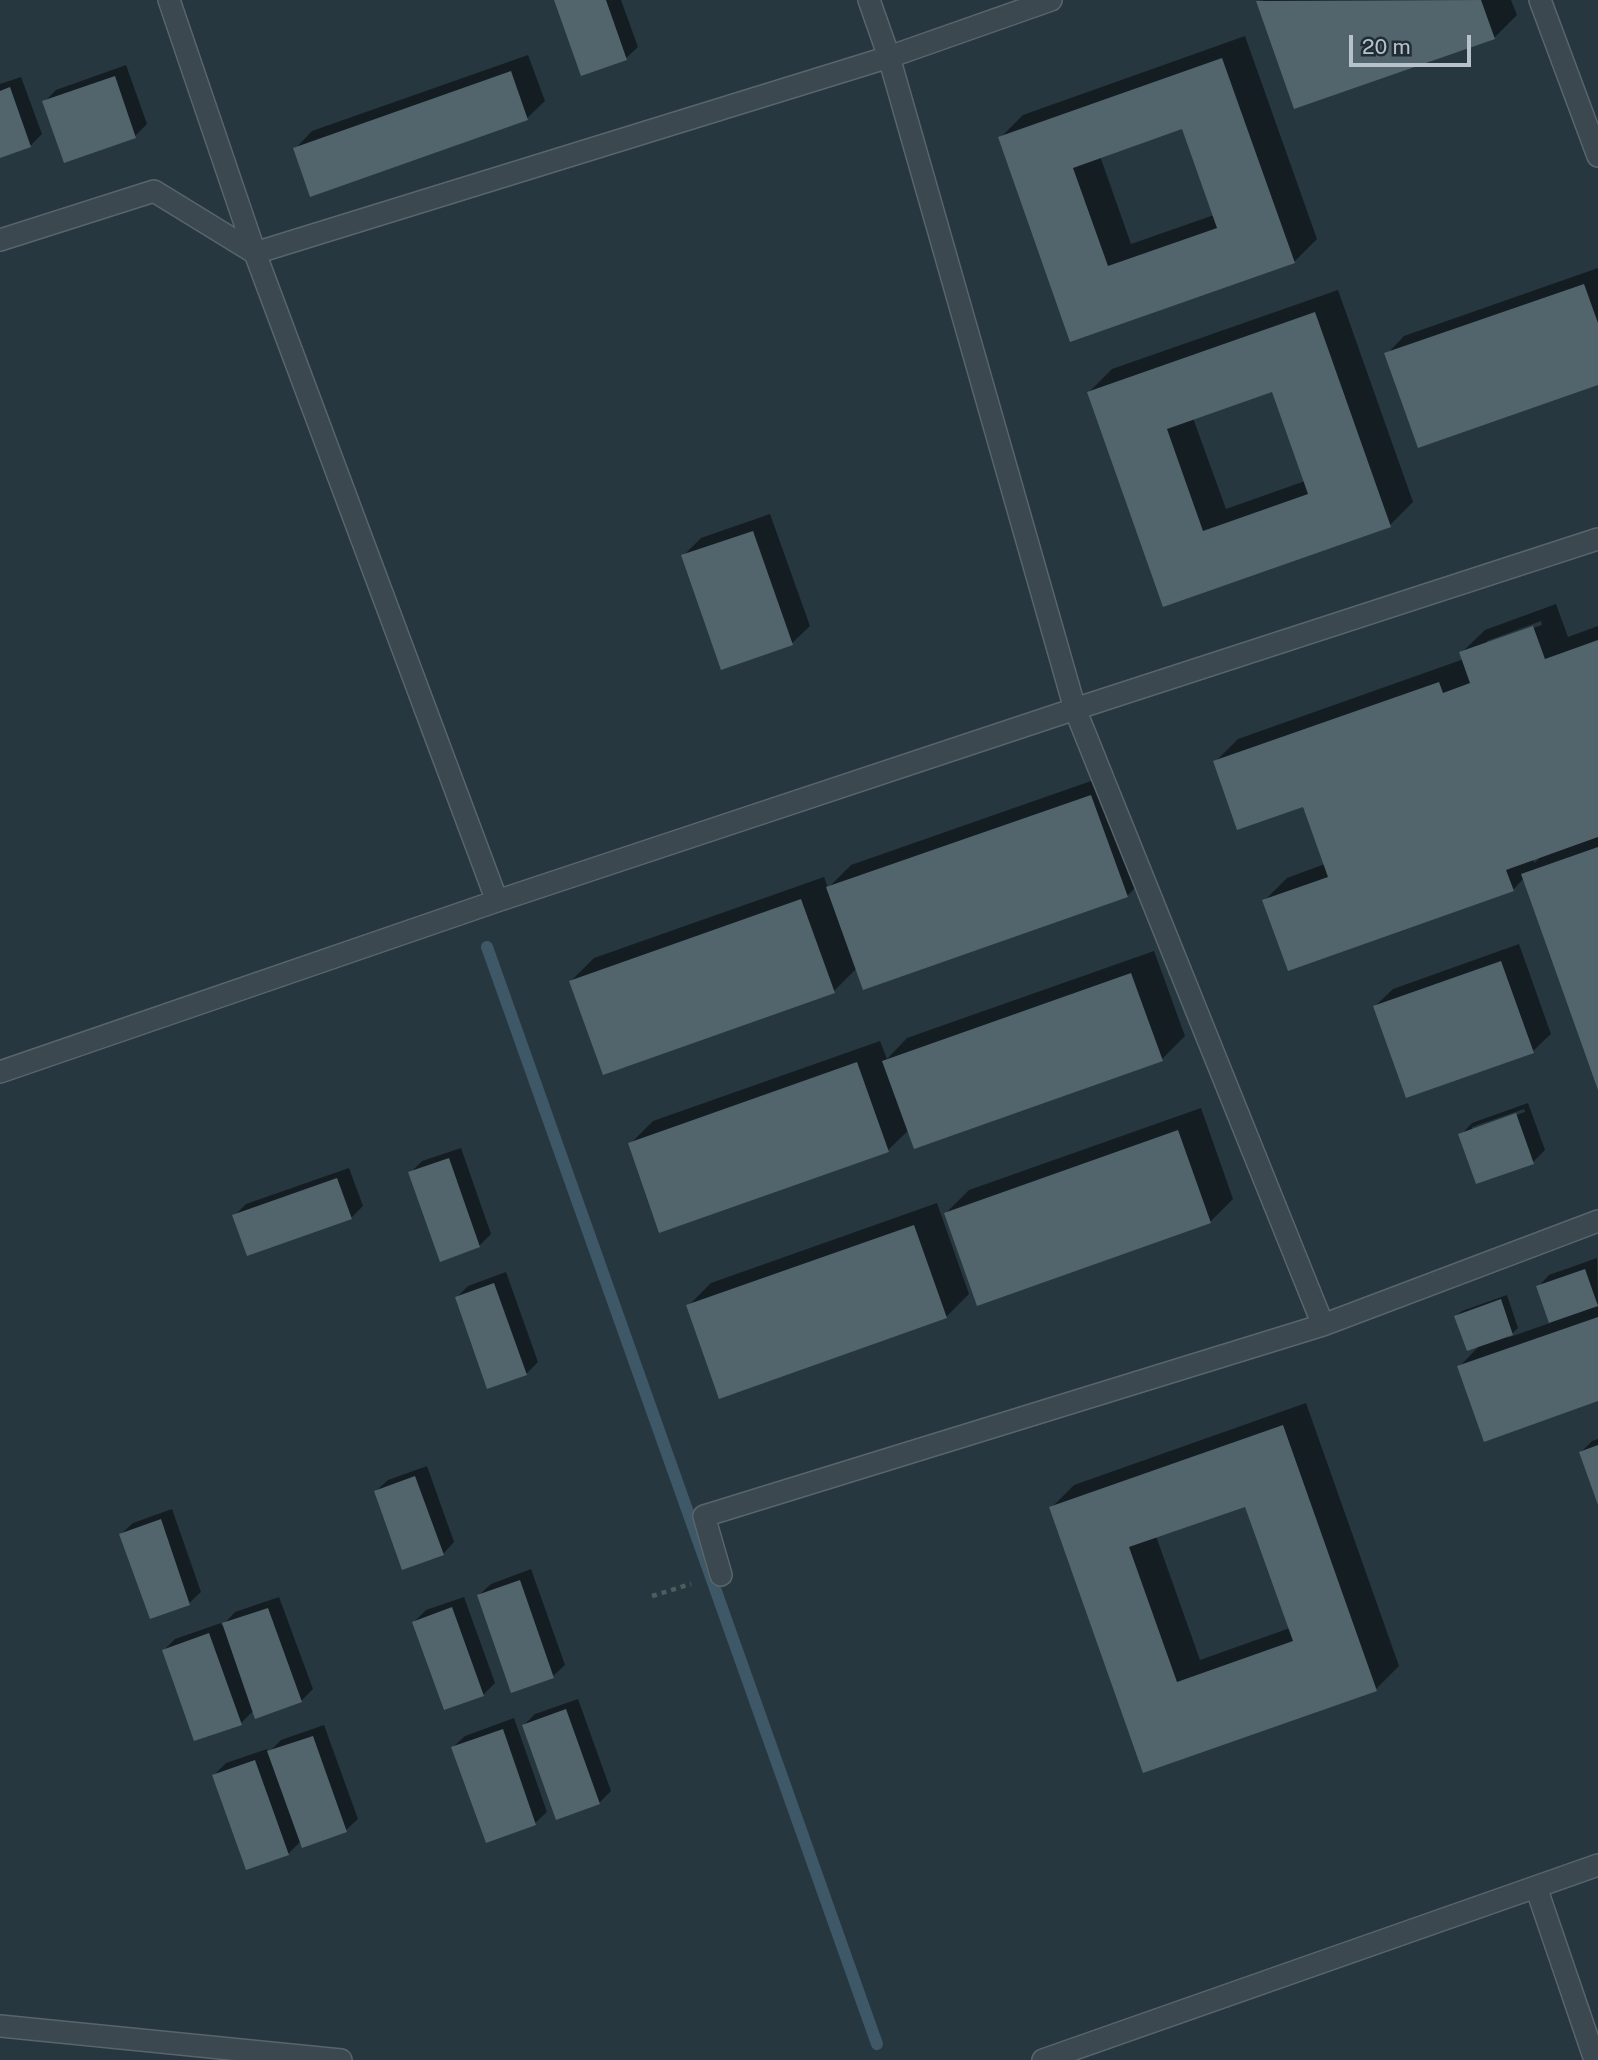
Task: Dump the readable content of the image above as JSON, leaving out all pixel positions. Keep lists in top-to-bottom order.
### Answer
{
  "scale_bar": "20 m"
}
